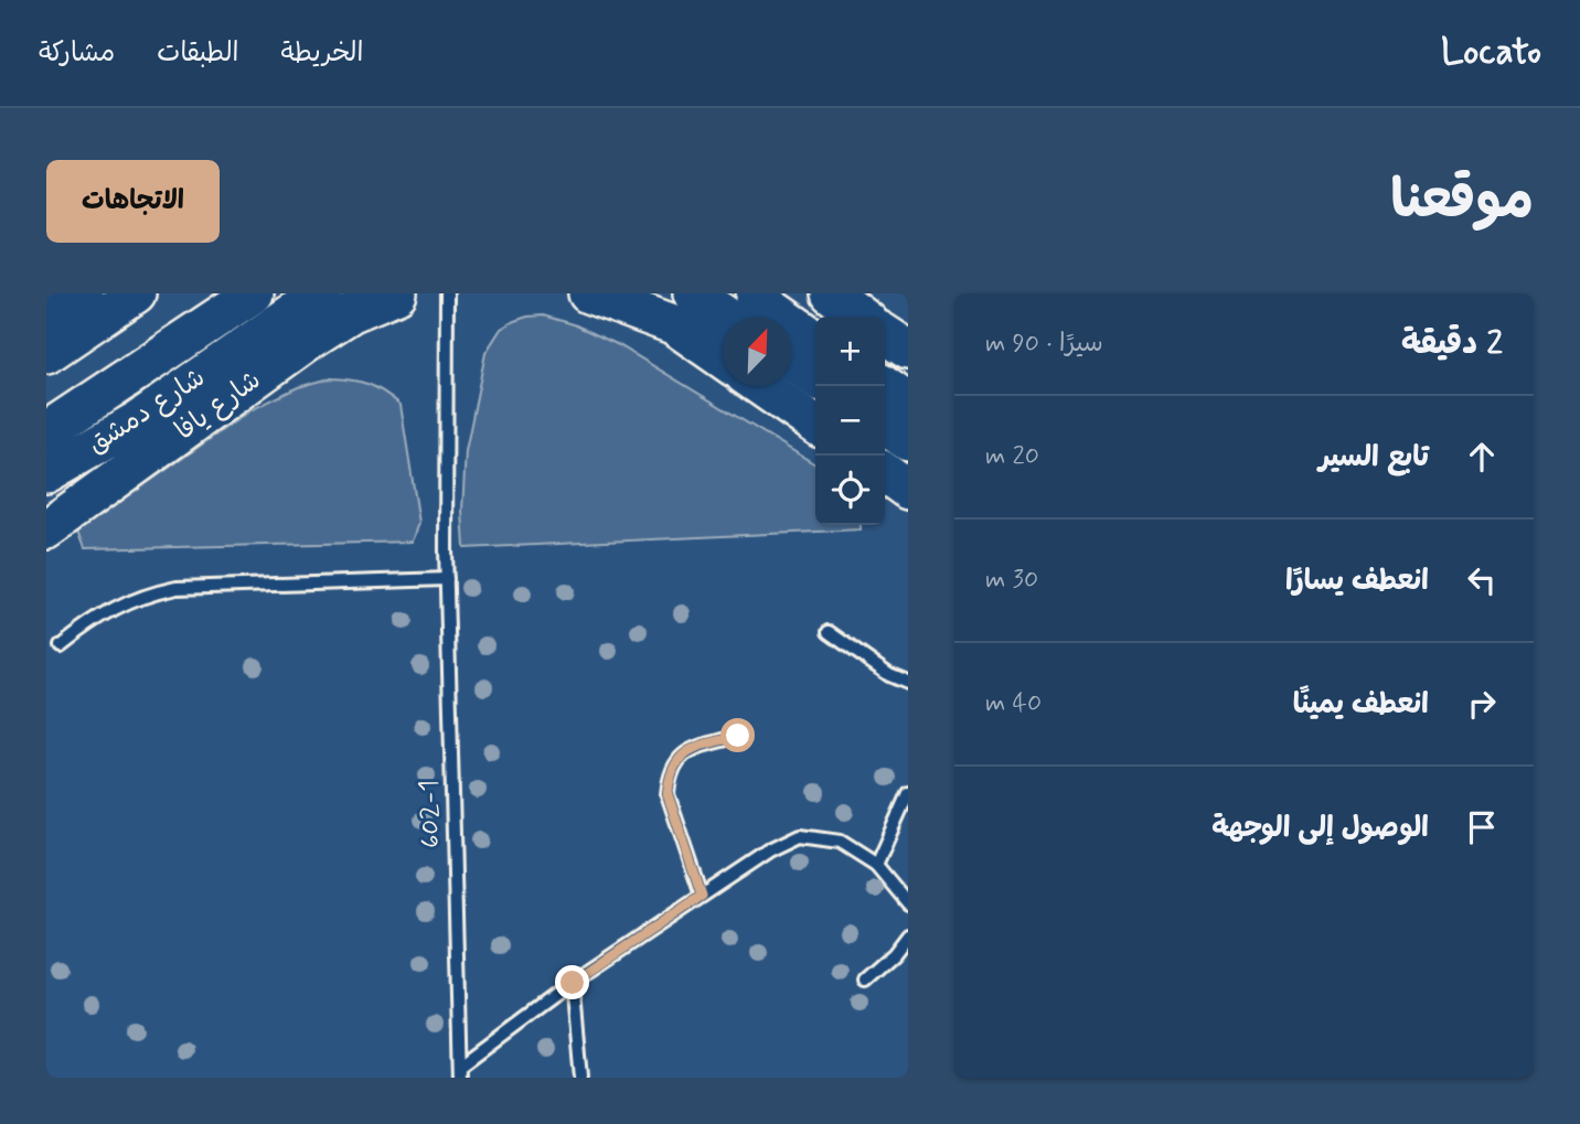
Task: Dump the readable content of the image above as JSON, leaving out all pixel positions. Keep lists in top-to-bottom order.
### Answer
{
  "streets": {
    "main road": ["شارع يافا", "شارع دمشق"],
    "lane": ["602-1"]
  },
  "north": "top right",
  "page": {
    "header": "Locato",
    "nav": ["الخريطة", "الطبقات", "مشاركة"],
    "title": "موقعنا",
    "buttons": "الاتجاهات",
    "heading": ["2 دقيقة", "سيرًا · 90 m"],
    "map_buttons": ["+", "−"],
    "list": [
      ["تابع السير", "20 m"],
      ["انعطف يسارًا", "30 m"],
      ["انعطف يمينًا", "40 m"],
      "الوصول إلى الوجهة"
    ]
  }
}
